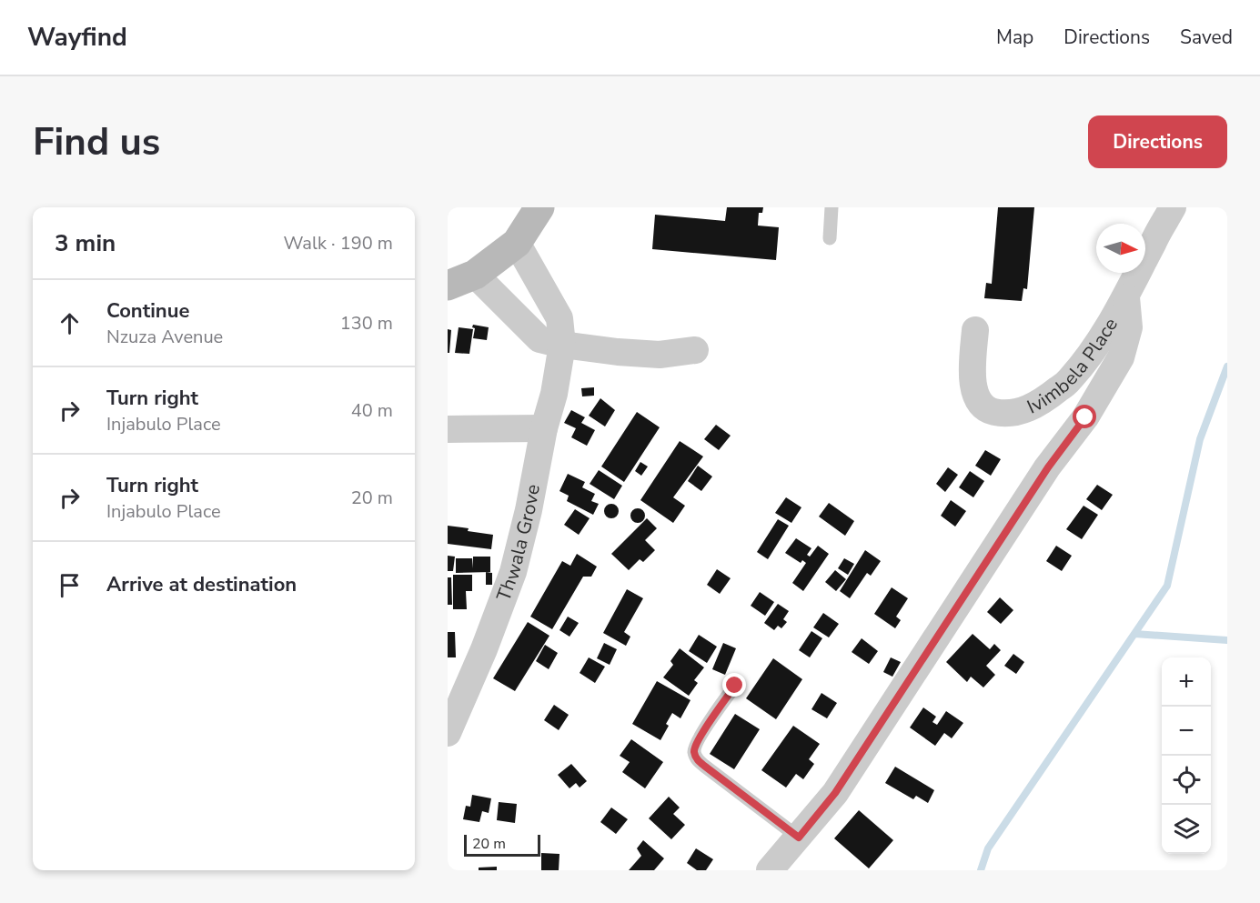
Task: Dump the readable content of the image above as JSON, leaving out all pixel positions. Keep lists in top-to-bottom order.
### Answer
{
  "streets": {
    "street": ["Ivimbela Place", "Thwala Grove"]
  },
  "scale_bar": "20 m",
  "north": "right",
  "page": {
    "header": "Wayfind",
    "nav": ["Map", "Directions", "Saved"],
    "buttons": "Directions",
    "title": "Find us",
    "heading": ["3 min", "Walk · 190 m"],
    "list": [
      ["Continue", "Nzuza Avenue", "130 m"],
      ["Turn right", "Injabulo Place", "40 m"],
      ["Turn right", "Injabulo Place", "20 m"],
      "Arrive at destination"
    ],
    "map_buttons": ["+", "−"],
    "scale": "20 m"
  }
}
